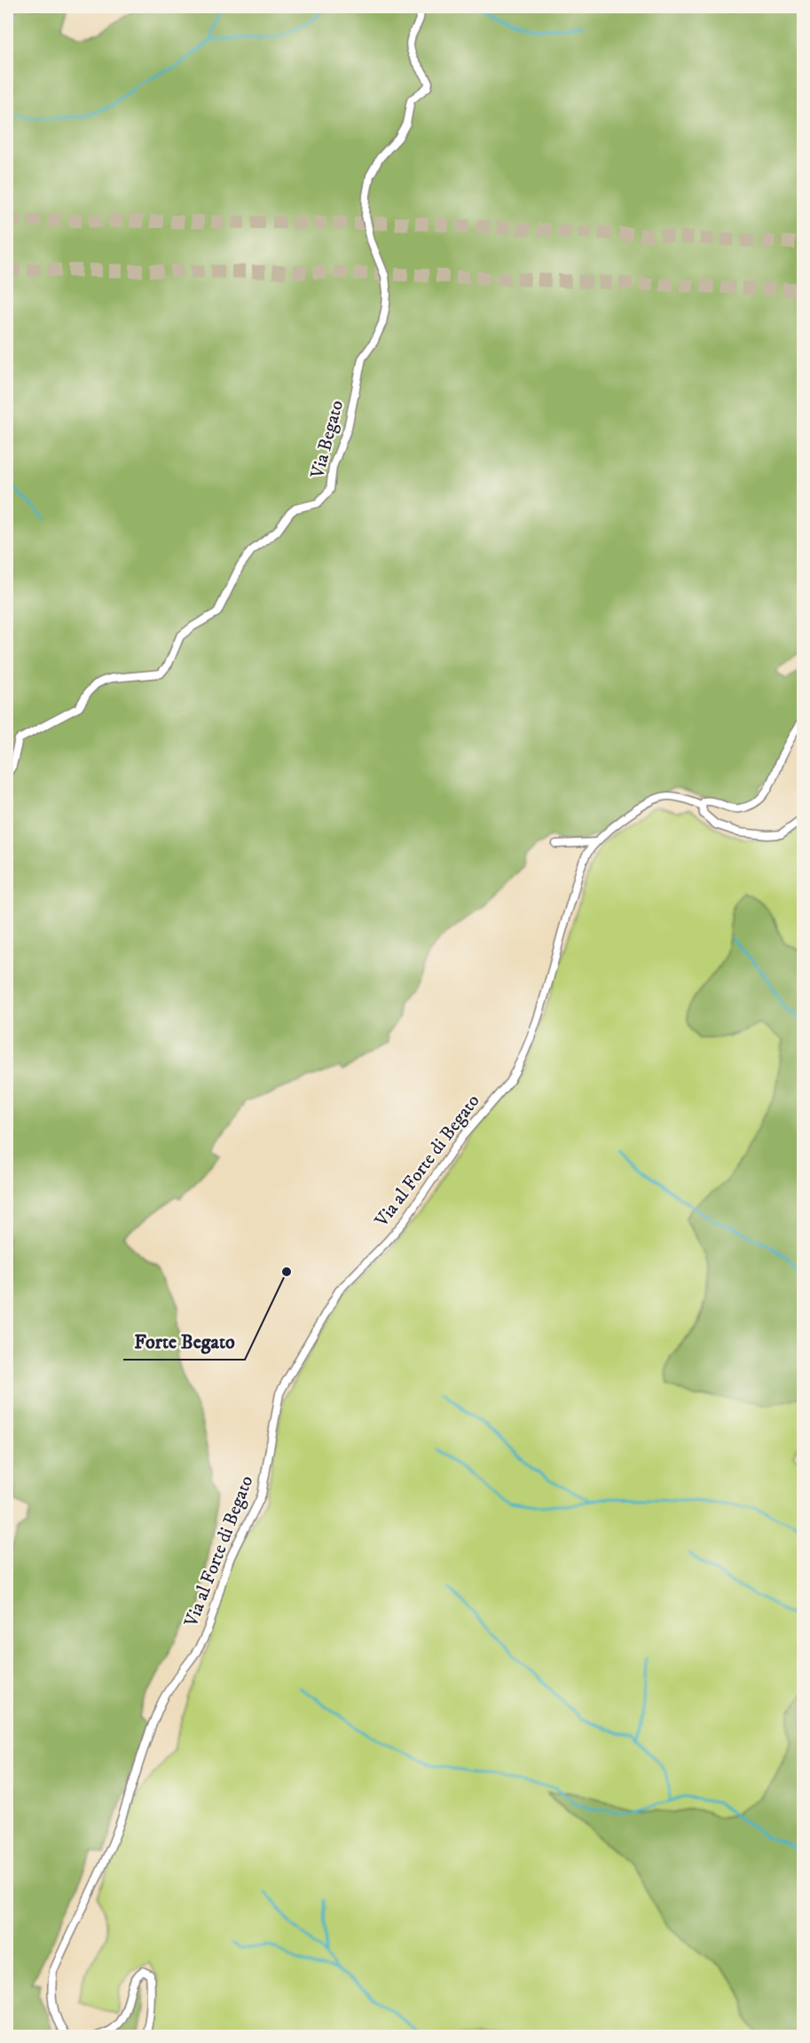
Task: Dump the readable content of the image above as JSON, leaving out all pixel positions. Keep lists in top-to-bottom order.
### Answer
{
  "streets": {
    "street": ["Via Begato", "Via al Forte di Begato"]
  },
  "places": ["Forte Begato"]
}
